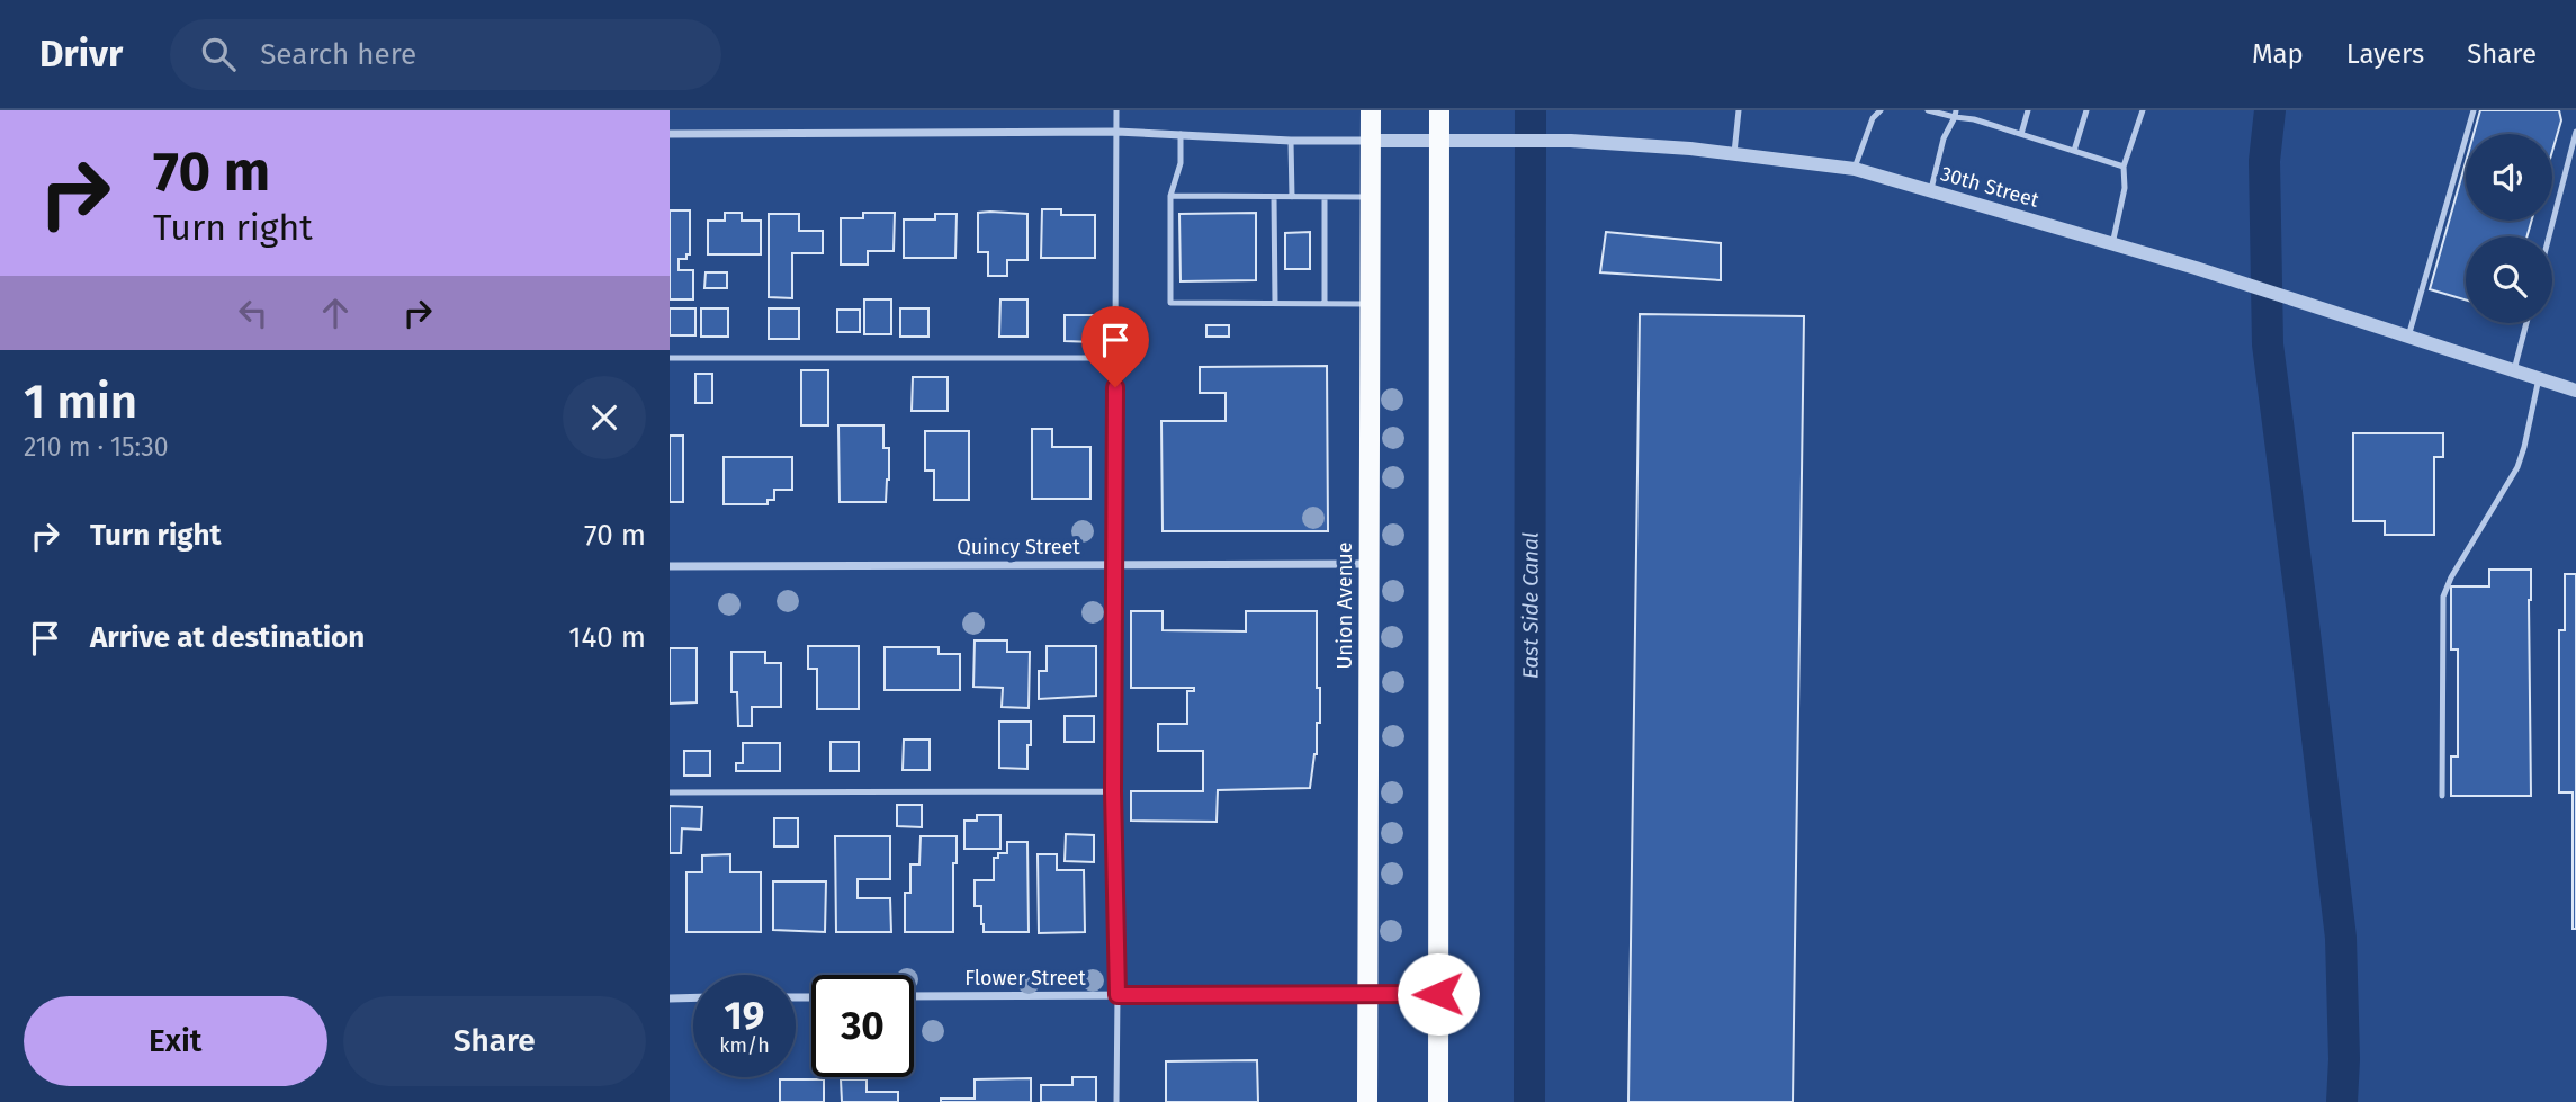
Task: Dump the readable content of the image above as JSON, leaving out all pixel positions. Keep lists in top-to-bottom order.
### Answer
{
  "streets": {
    "main road": ["Union Avenue"],
    "street": ["30th Street", "Quincy Street", "Flower Street"]
  },
  "crossings": [
    ["30th Street", "Union Avenue"],
    ["Quincy Street", "Union Avenue"],
    ["Union Avenue", "Flower Street"]
  ],
  "water": ["East Side Canal"],
  "page": {
    "header": "Drivr",
    "search": "Search here",
    "nav": ["Map", "Layers", "Share"],
    "turn": ["70 m", "Turn right"],
    "heading": ["1 min", "210 m · 15:30"],
    "list": [
      {
        "name": "Turn right",
        "value": "70 m"
      },
      {
        "name": "Arrive at destination",
        "value": "140 m"
      }
    ],
    "speed": "19 km/h",
    "limit": "30",
    "buttons": ["Exit", "Share"]
  }
}
